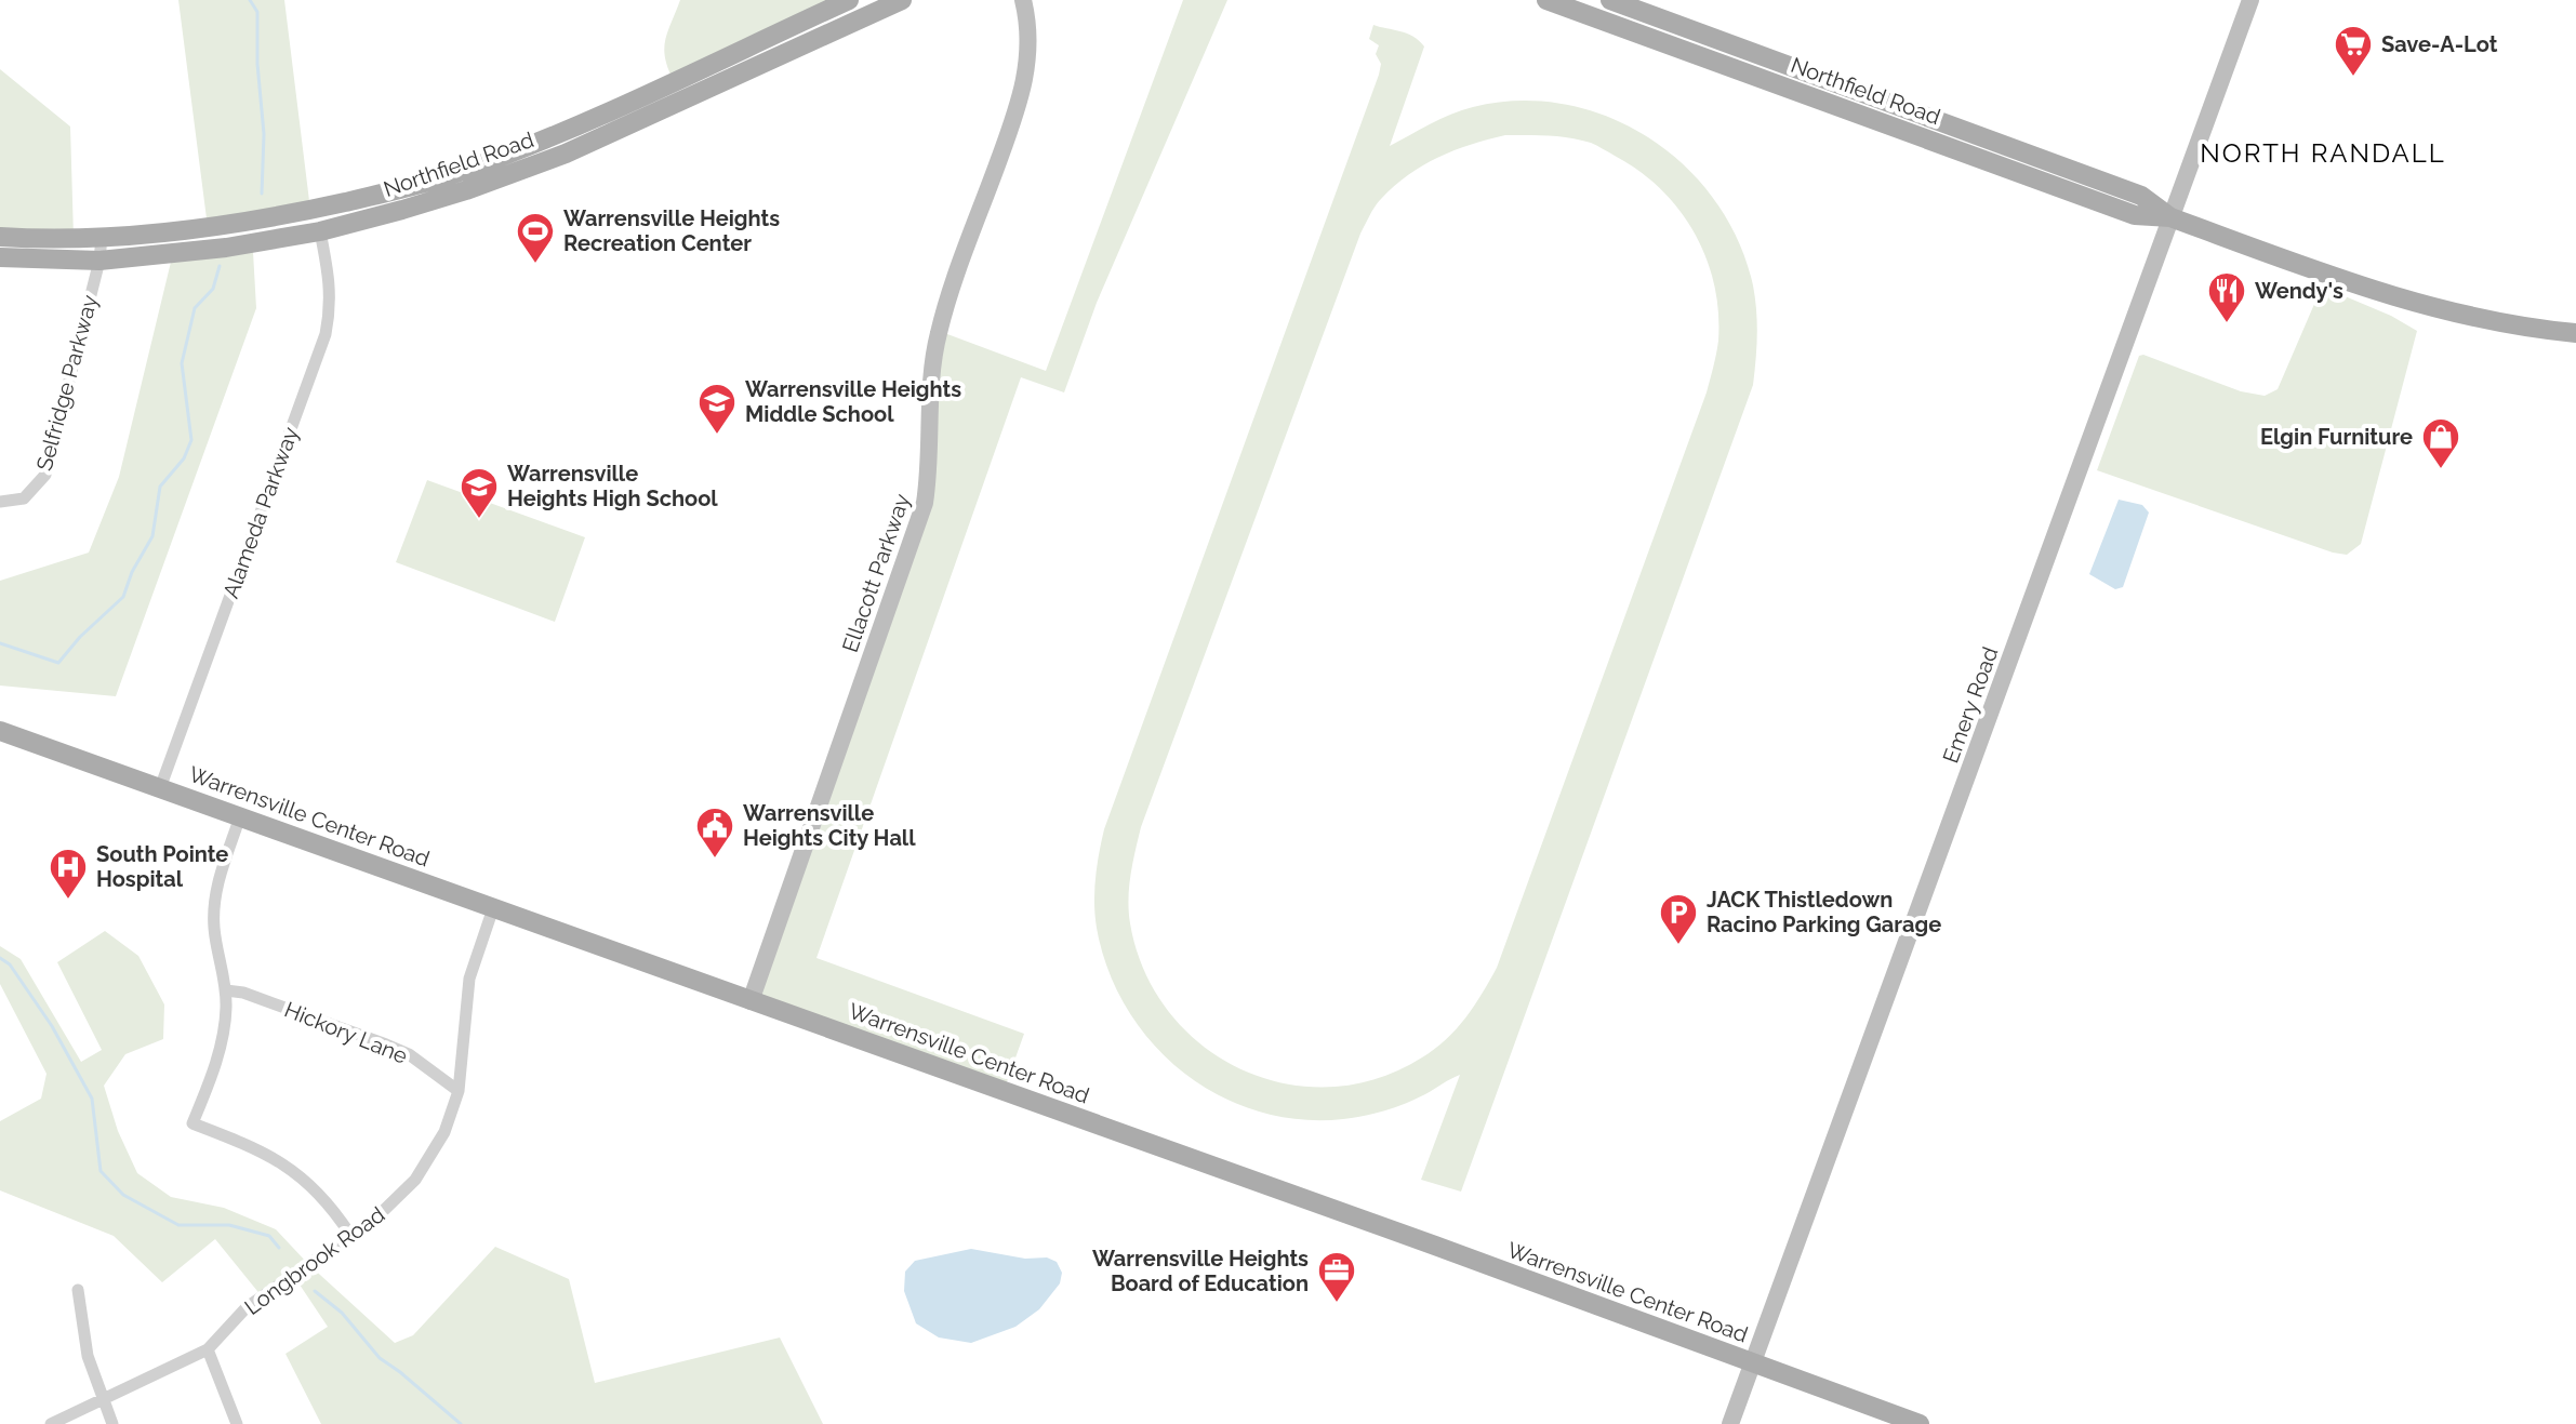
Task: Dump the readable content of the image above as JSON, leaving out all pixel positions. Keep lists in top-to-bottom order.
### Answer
{
  "streets": {
    "main road": [
      "Northfield Road",
      "Ellacott Parkway",
      "Emery Road",
      "Warrensville Center Road"
    ],
    "street": [
      "Selfridge Parkway",
      "Alameda Parkway",
      "Hickory Lane",
      "Longbrook Road"
    ]
  },
  "crossings": [
    ["Northfield Road", "Selfridge Parkway"],
    ["Northfield Road", "Alameda Parkway"],
    ["Northfield Road", "Emery Road"],
    ["Alameda Parkway", "Warrensville Center Road"],
    ["Ellacott Parkway", "Warrensville Center Road"],
    ["Emery Road", "Warrensville Center Road"],
    ["Warrensville Center Road", "Longbrook Road"],
    ["Hickory Lane", "Longbrook Road"]
  ],
  "districts": ["NORTH RANDALL"],
  "places": {
    "supermarket": ["Save-A-Lot"],
    "sports": ["Warrensville Heights Recreation Center"],
    "restaurant": ["Wendy's"],
    "school or university": ["Warrensville Heights Middle School", "Warrensville Heights High School"],
    "shop": ["Elgin Furniture"],
    "public building": ["Warrensville Heights City Hall"],
    "hospital": ["South Pointe Hospital"],
    "parking": ["JACK Thistledown Racino Parking Garage"],
    "office": ["Warrensville Heights Board of Education"]
  }
}
